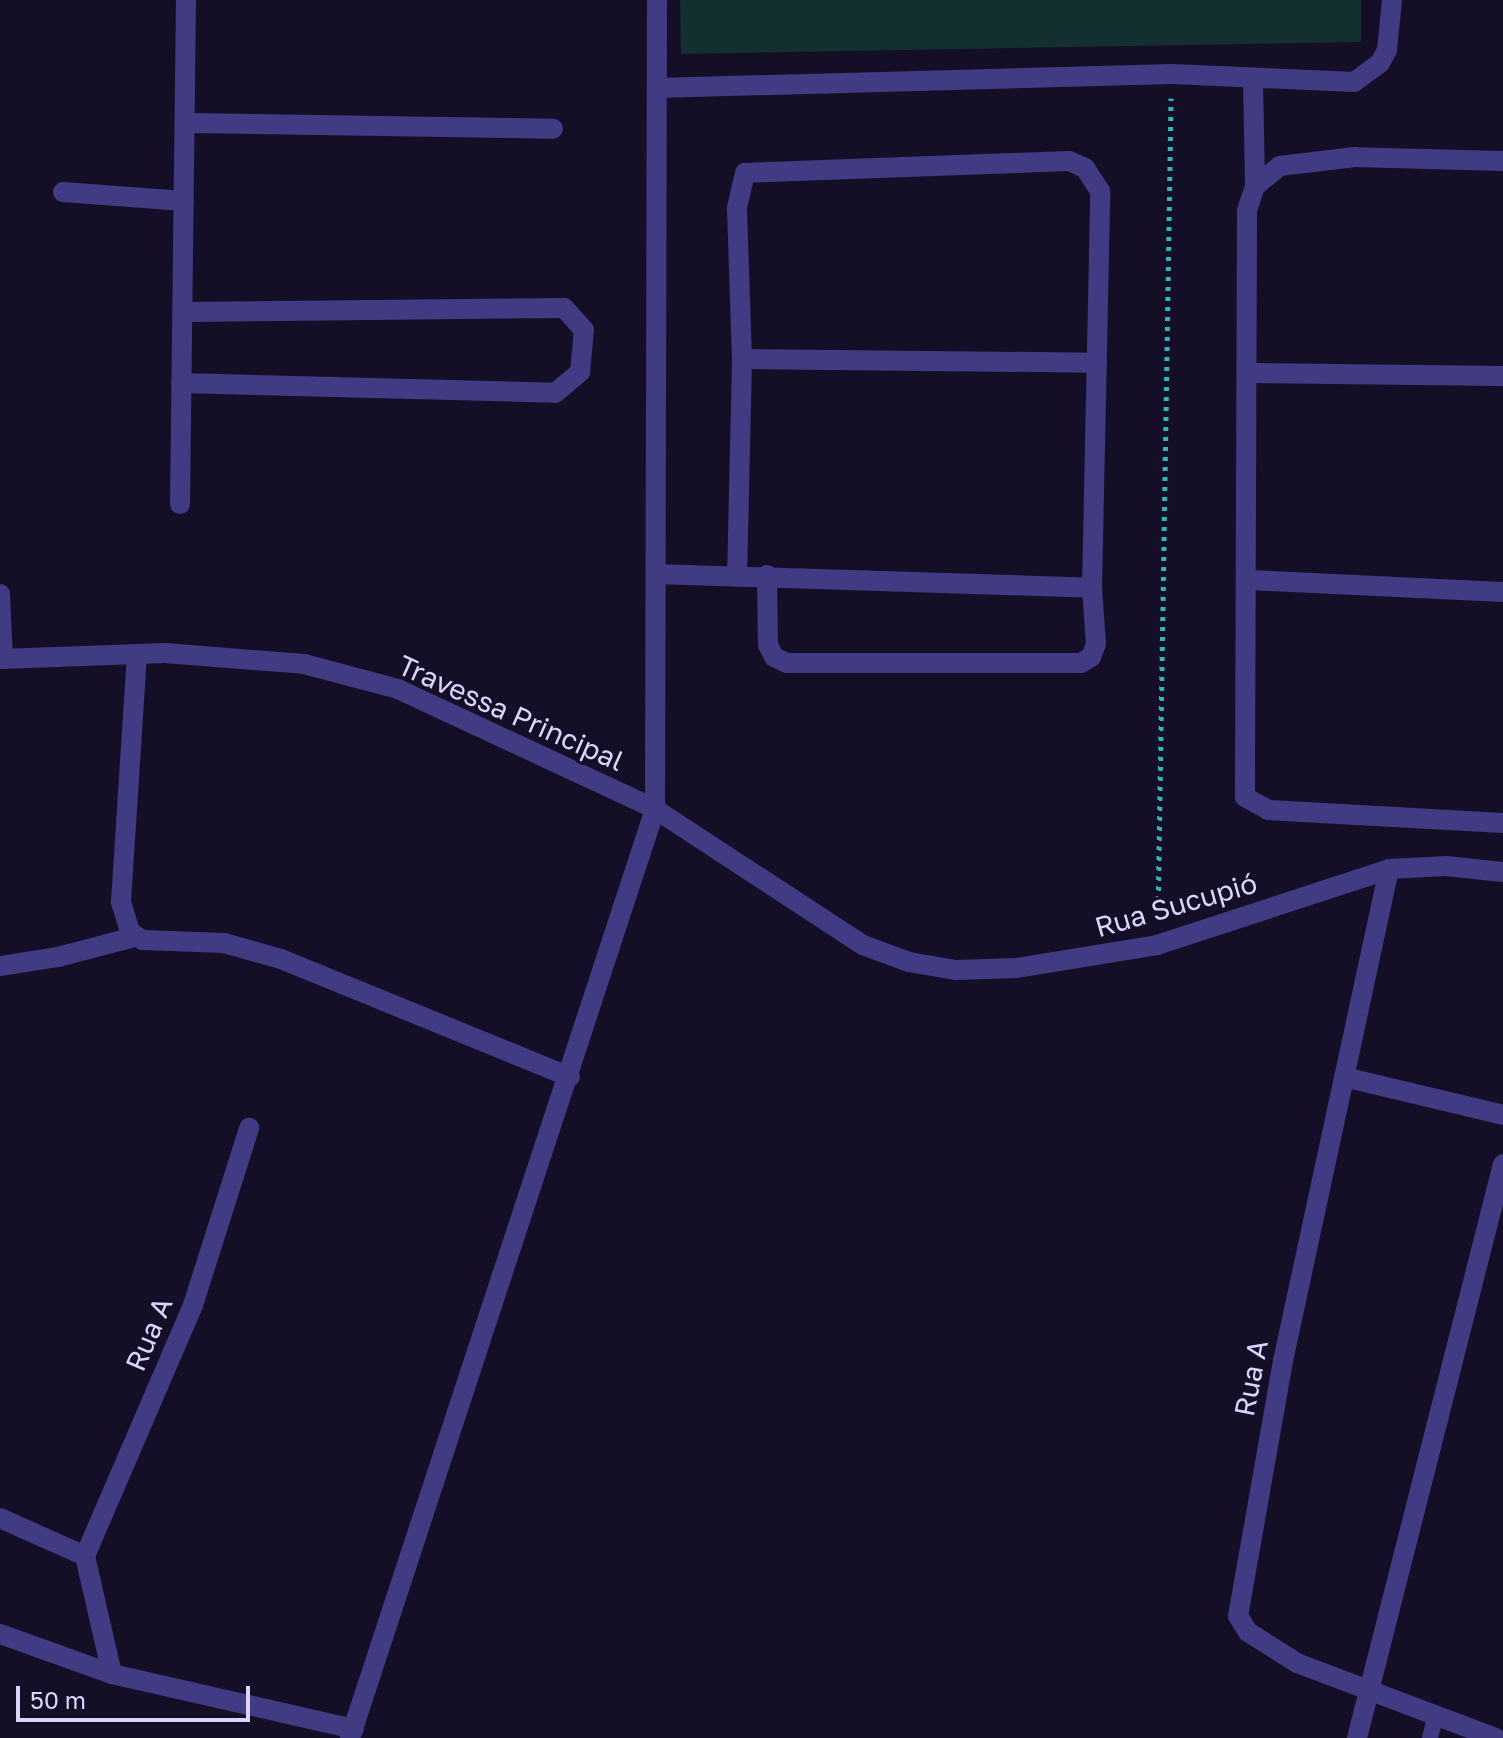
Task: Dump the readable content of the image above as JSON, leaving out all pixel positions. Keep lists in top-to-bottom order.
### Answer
{
  "streets": {
    "street": ["Travessa Principal", "Rua Sucupió", "Rua A"]
  },
  "crossings": [
    ["Travessa Principal", "Rua Sucupió"],
    ["Rua Sucupió", "Rua A"]
  ],
  "scale_bar": "50 m"
}
